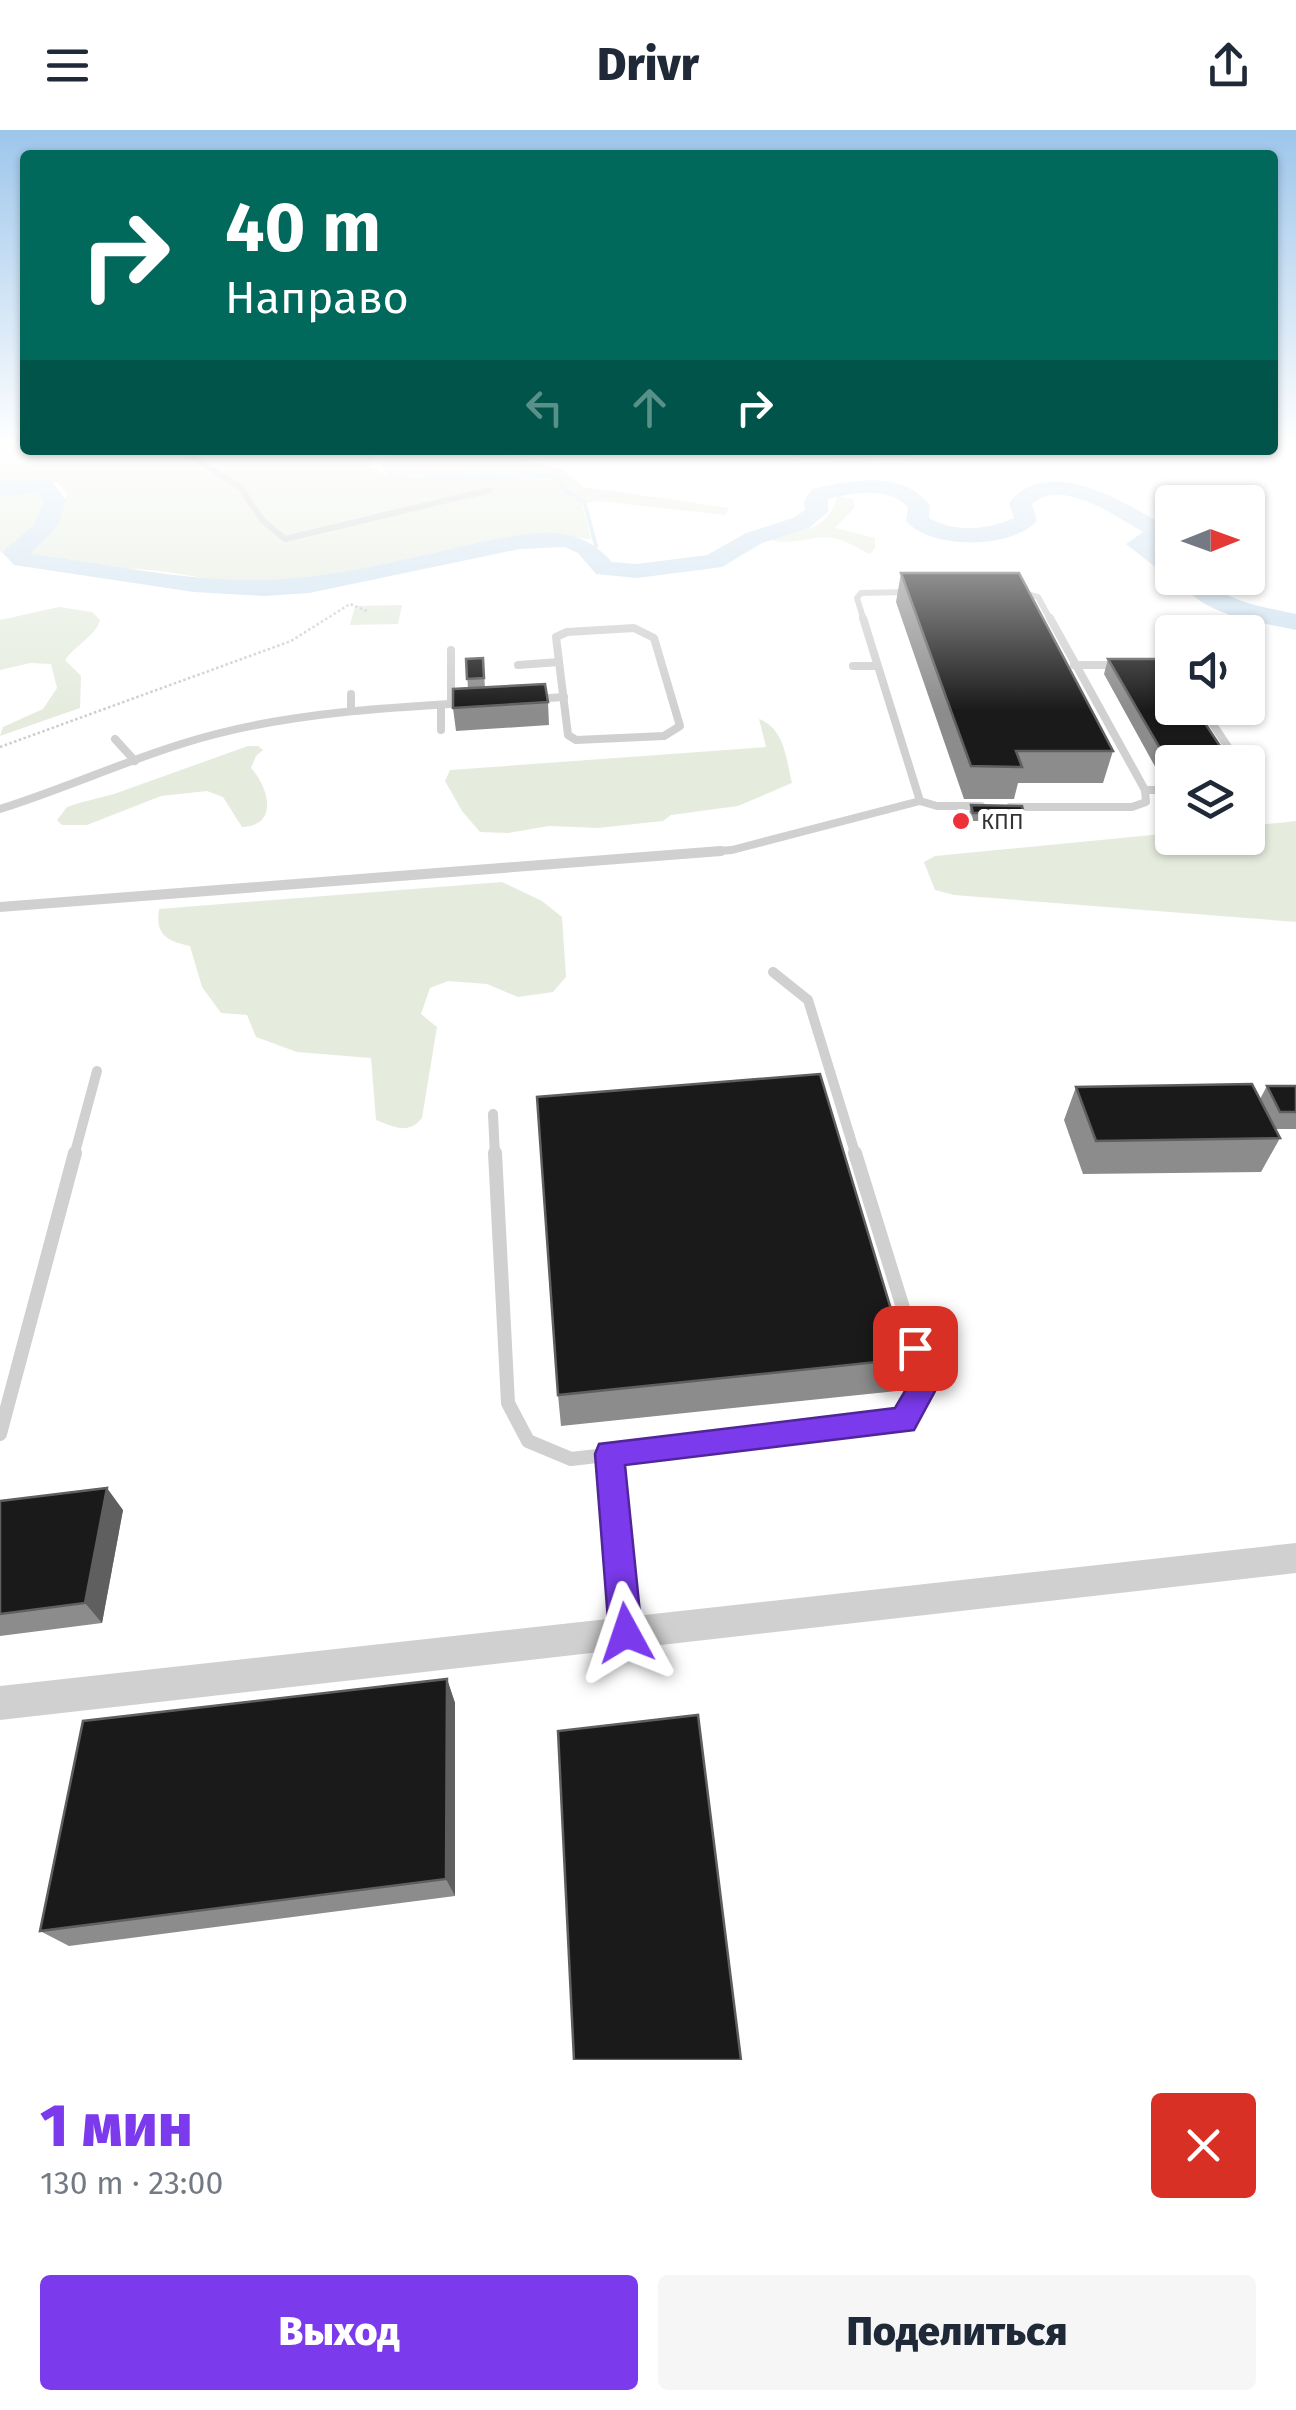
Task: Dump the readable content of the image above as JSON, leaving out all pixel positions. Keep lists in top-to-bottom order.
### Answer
{
  "places": ["КПП"],
  "north": "right",
  "page": {
    "header": "Drivr",
    "turn": ["40 m", "Направо"],
    "heading": ["1 мин", "130 m · 23:00"],
    "buttons": ["Выход", "Поделиться"]
  }
}
